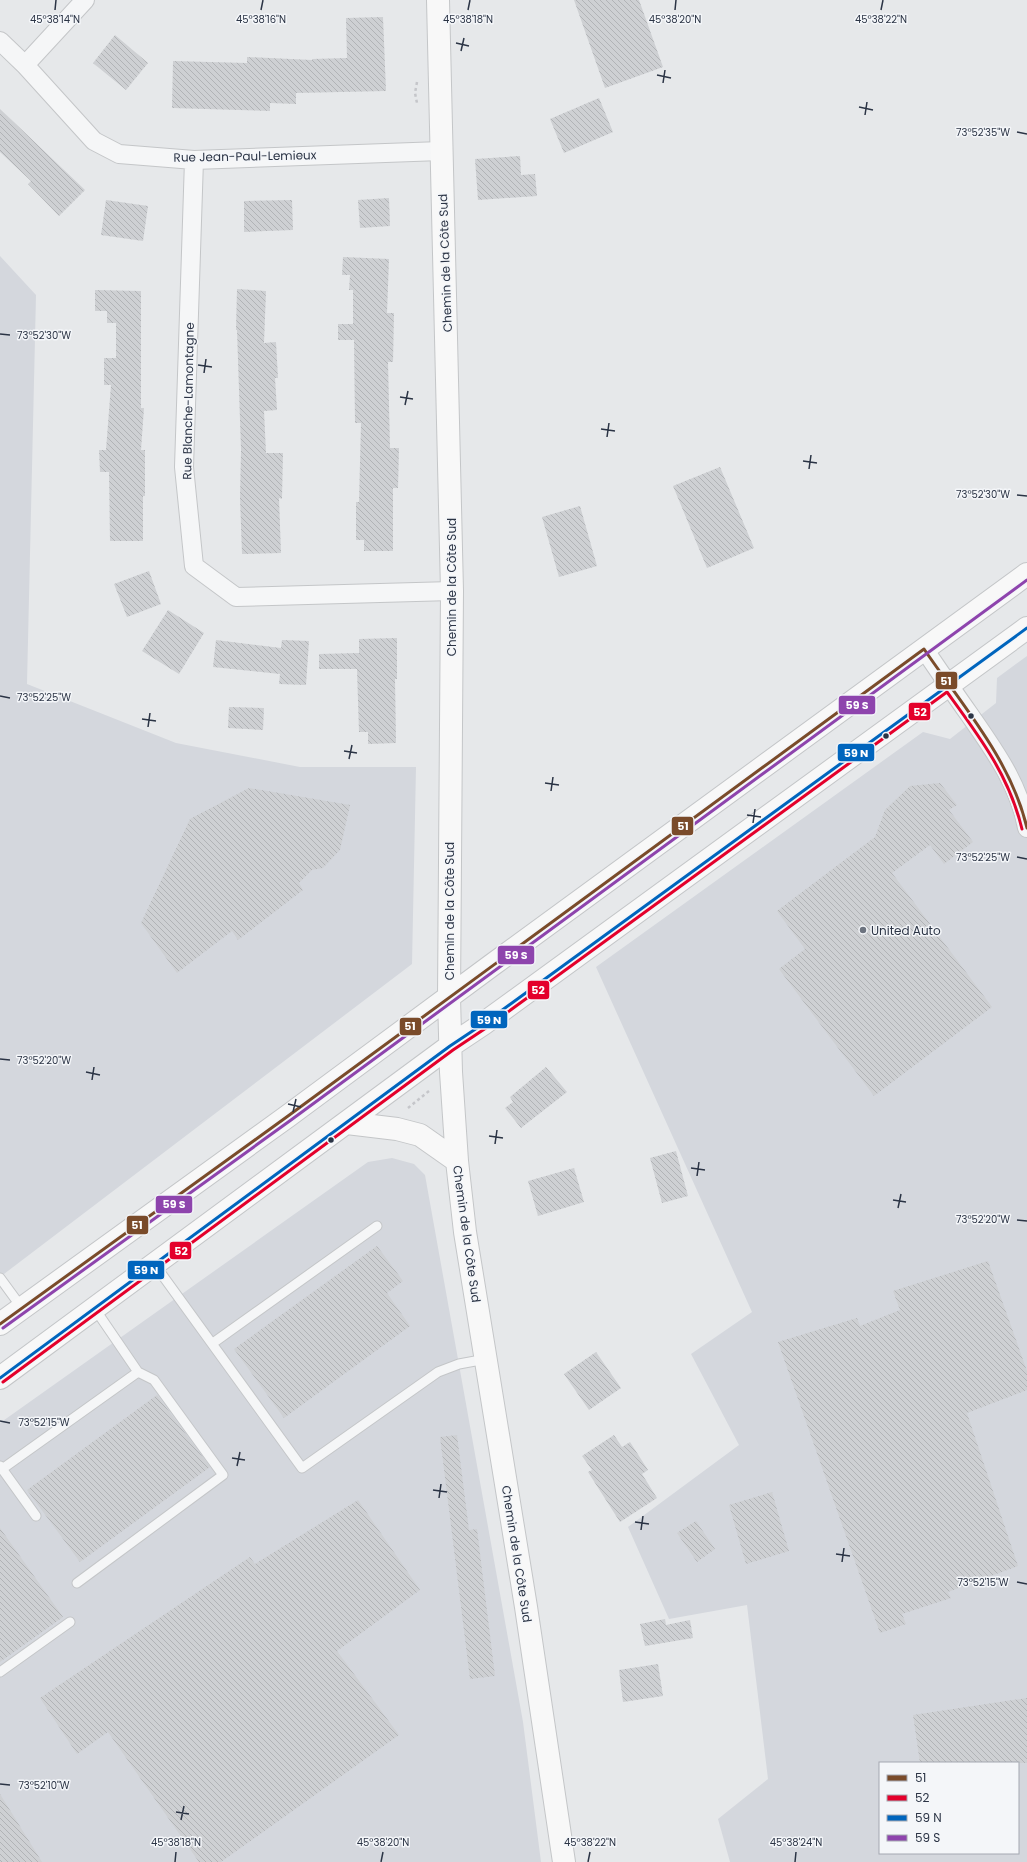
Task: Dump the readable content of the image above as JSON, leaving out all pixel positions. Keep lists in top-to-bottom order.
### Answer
{
  "streets": {
    "street": ["Rue Jean-Paul-Lemieux", "Chemin de la Côte Sud", "Rue Blanche-Lamontagne"]
  },
  "crossings": [
    ["Rue Jean-Paul-Lemieux", "Chemin de la Côte Sud"],
    ["Rue Jean-Paul-Lemieux", "Rue Blanche-Lamontagne"],
    ["Chemin de la Côte Sud", "Rue Blanche-Lamontagne"]
  ],
  "places": ["United Auto"],
  "lines": ["transit line 51", "transit line 52"],
  "legend": [
    "51",
    "52",
    "59 N",
    "59 S"
  ],
  "coordinates": [
    "45°38'18\"N",
    "45°38'20\"N",
    "45°38'22\"N",
    "45°38'14\"N",
    "45°38'16\"N",
    "73°52'35\"W",
    "73°52'30\"W",
    "73°52'25\"W",
    "73°52'20\"W",
    "73°52'15\"W",
    "73°52'10\"W",
    "45°38'24\"N"
  ]
}
